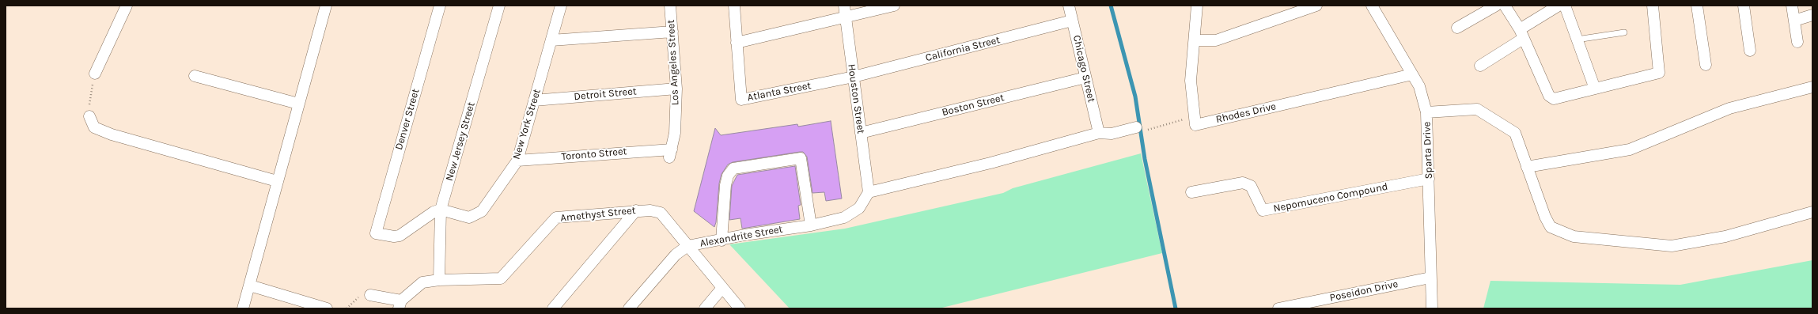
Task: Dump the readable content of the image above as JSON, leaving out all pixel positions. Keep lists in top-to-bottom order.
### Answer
{
  "streets": {
    "street": [
      "California Street",
      "Los Angeles Street",
      "Chicago Street",
      "Atlanta Street",
      "Detroit Street",
      "Houston Street",
      "Boston Street",
      "Rhodes Drive",
      "Denver Street",
      "New York Street",
      "New Jersey Street",
      "Sparta Drive",
      "Toronto Street",
      "Nepomuceno Compound",
      "Amethyst Street",
      "Alexandrite Street",
      "Poseidon Drive"
    ]
  },
  "crossings": [
    ["California Street", "Chicago Street"],
    ["California Street", "Atlanta Street"],
    ["California Street", "Houston Street"],
    ["Los Angeles Street", "Detroit Street"],
    ["Los Angeles Street", "Toronto Street"],
    ["Chicago Street", "Boston Street"],
    ["Atlanta Street", "Houston Street"],
    ["Detroit Street", "New York Street"],
    ["Houston Street", "Boston Street"],
    ["Houston Street", "Alexandrite Street"],
    ["Rhodes Drive", "Sparta Drive"],
    ["Denver Street", "New York Street"],
    ["Denver Street", "New Jersey Street"],
    ["New York Street", "New Jersey Street"],
    ["New York Street", "Toronto Street"],
    ["New Jersey Street", "Amethyst Street"],
    ["Sparta Drive", "Nepomuceno Compound"],
    ["Sparta Drive", "Poseidon Drive"],
    ["Amethyst Street", "Alexandrite Street"]
  ]
}
